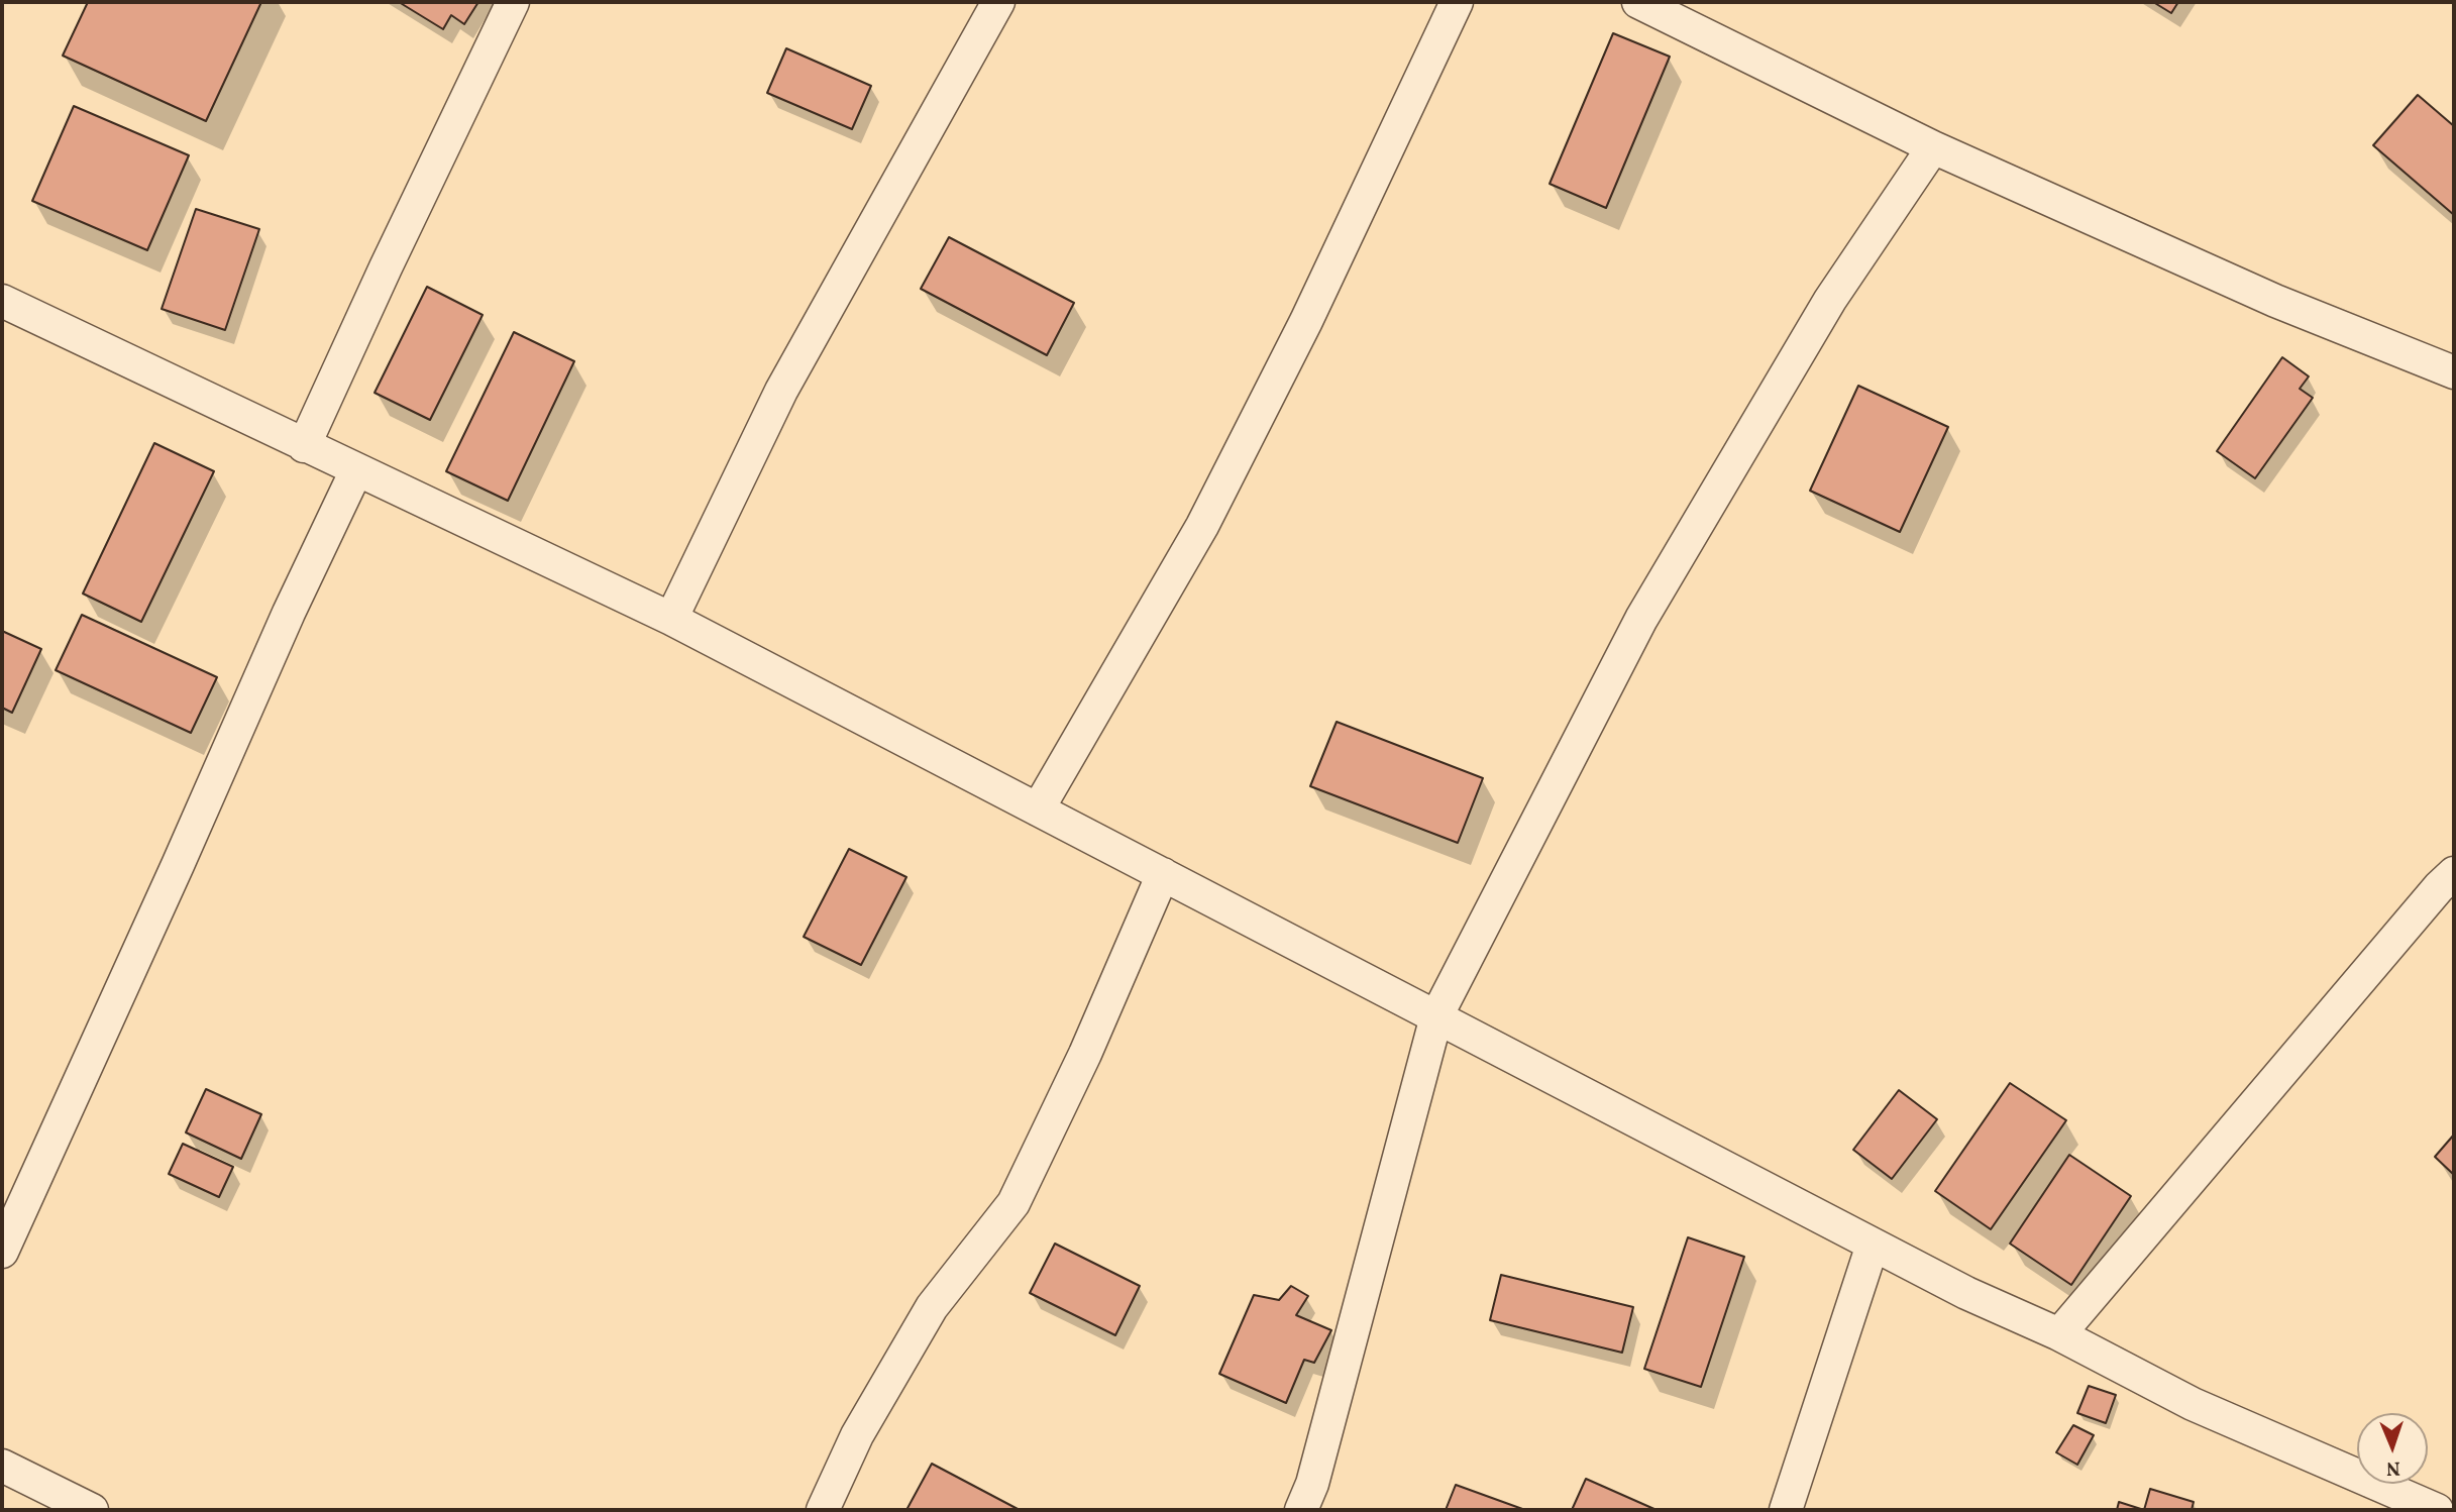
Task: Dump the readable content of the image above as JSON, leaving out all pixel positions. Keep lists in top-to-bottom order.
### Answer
{
  "north": "bottom"
}
